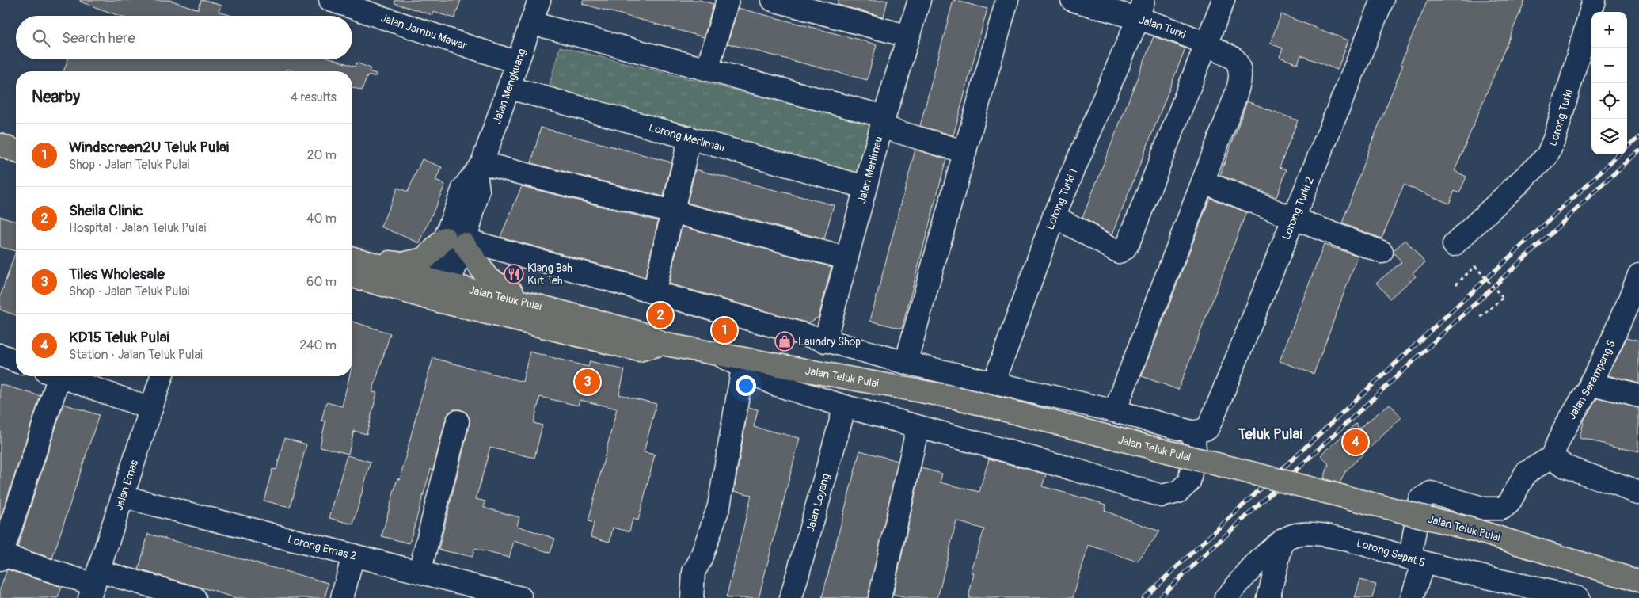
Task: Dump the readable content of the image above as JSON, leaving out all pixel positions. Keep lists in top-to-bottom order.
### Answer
{
  "streets": {
    "main road": ["Jalan Teluk Pulai"],
    "street": [
      "Jalan Turki",
      "Jalan Jambu Mawar",
      "Jalan Mengkuang",
      "Lorong Turki",
      "Lorong Merlimau",
      "Jalan Merlimau",
      "Lorong Turki 1",
      "Lorong Turki 2",
      "Jalan Serampang 5",
      "Jalan Emas",
      "Jalan Loyang",
      "Lorong Emas 2",
      "Lorong Sepat 5"
    ]
  },
  "crossings": [
    ["Jalan Turki", "Lorong Turki 1"],
    ["Jalan Jambu Mawar", "Jalan Mengkuang"],
    ["Jalan Mengkuang", "Lorong Merlimau"],
    ["Jalan Mengkuang", "Jalan Teluk Pulai"],
    ["Lorong Merlimau", "Jalan Merlimau"],
    ["Jalan Emas", "Lorong Emas 2"]
  ],
  "districts": ["Teluk Pulai"],
  "places": {
    "restaurant": ["Klang Bah Kut Teh"],
    "shop": ["Laundry Shop"]
  },
  "page": {
    "map_buttons": ["+", "−"],
    "search": "Search here",
    "heading": ["Nearby", "4 results"],
    "list": [
      {
        "mark": "1",
        "name": "Windscreen2U Teluk Pulai",
        "note": "Shop · Jalan Teluk Pulai",
        "value": "20 m"
      },
      {
        "mark": "2",
        "name": "Sheila Clinic",
        "note": "Hospital · Jalan Teluk Pulai",
        "value": "40 m"
      },
      {
        "mark": "3",
        "name": "Tiles Wholesale",
        "note": "Shop · Jalan Teluk Pulai",
        "value": "60 m"
      },
      {
        "mark": "4",
        "name": "KD15 Teluk Pulai",
        "note": "Station · Jalan Teluk Pulai",
        "value": "240 m"
      }
    ],
    "pins": [
      "2",
      "1",
      "3",
      "4"
    ]
  }
}
